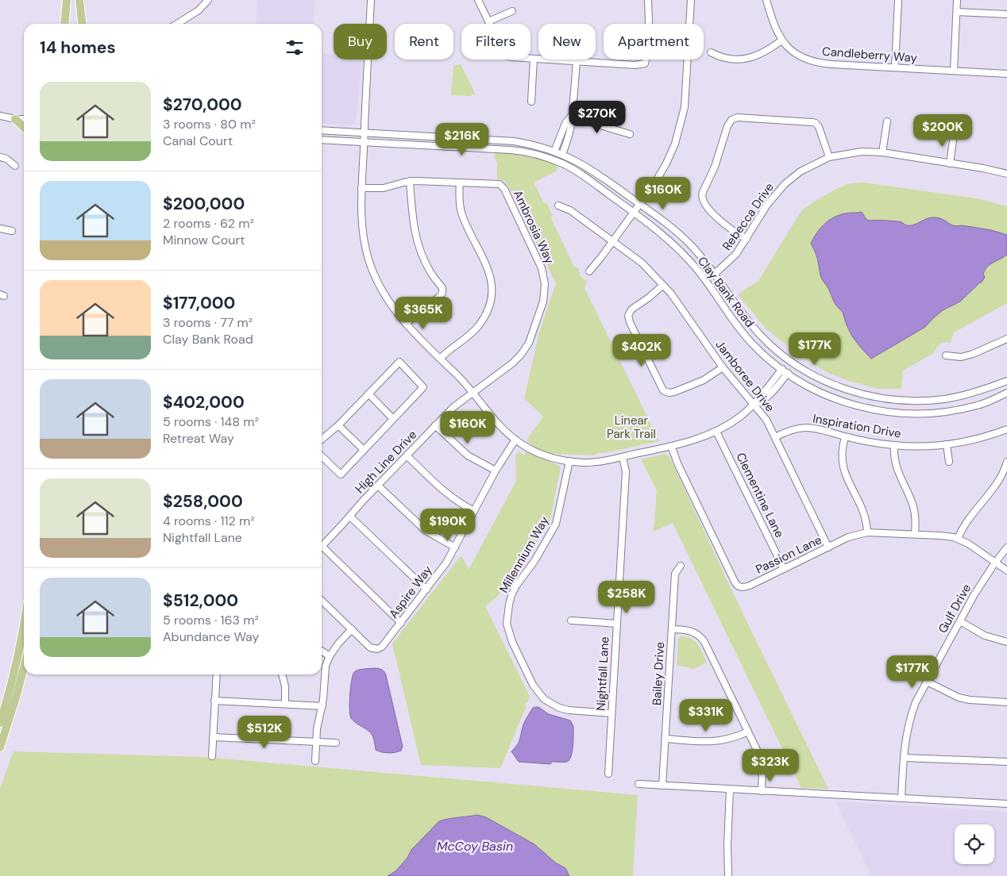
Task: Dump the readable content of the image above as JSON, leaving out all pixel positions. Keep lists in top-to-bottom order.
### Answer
{
  "streets": {
    "street": [
      "Candleberry Way",
      "Rebecca Drive",
      "Ambrosia Way",
      "Clay Bank Road",
      "Jamboree Drive",
      "Inspiration Drive",
      "High Line Drive",
      "Clementine Lane",
      "Millennium Way",
      "Passion Lane",
      "Aspire Way",
      "Gulf Drive",
      "Nightfall Lane",
      "Bailey Drive"
    ]
  },
  "crossings": [
    ["Rebecca Drive", "Clay Bank Road"],
    ["Ambrosia Way", "High Line Drive"],
    ["Jamboree Drive", "Inspiration Drive"],
    ["Jamboree Drive", "Passion Lane"],
    ["Clementine Lane", "Passion Lane"],
    ["Millennium Way", "Nightfall Lane"],
    ["Passion Lane", "Gulf Drive"]
  ],
  "water": ["McCoy Basin"],
  "parks": ["Linear Park Trail"],
  "page": {
    "chip": [
      "Buy",
      "Rent",
      "Filters",
      "New",
      "Apartment"
    ],
    "heading": "14 homes",
    "list": [
      {
        "name": "$270,000",
        "note": "3 rooms · 80 m² · Canal Court"
      },
      {
        "name": "$200,000",
        "note": "2 rooms · 62 m² · Minnow Court"
      },
      {
        "name": "$177,000",
        "note": "3 rooms · 77 m² · Clay Bank Road"
      },
      {
        "name": "$402,000",
        "note": "5 rooms · 148 m² · Retreat Way"
      },
      {
        "name": "$258,000",
        "note": "4 rooms · 112 m² · Nightfall Lane"
      },
      {
        "name": "$512,000",
        "note": "5 rooms · 163 m² · Abundance Way"
      }
    ],
    "price": [
      "$270K",
      "$200K",
      "$216K",
      "$160K",
      "$365K",
      "$177K",
      "$402K",
      "$160K",
      "$190K",
      "$258K",
      "$177K",
      "$331K",
      "$512K",
      "$323K"
    ]
  }
}
